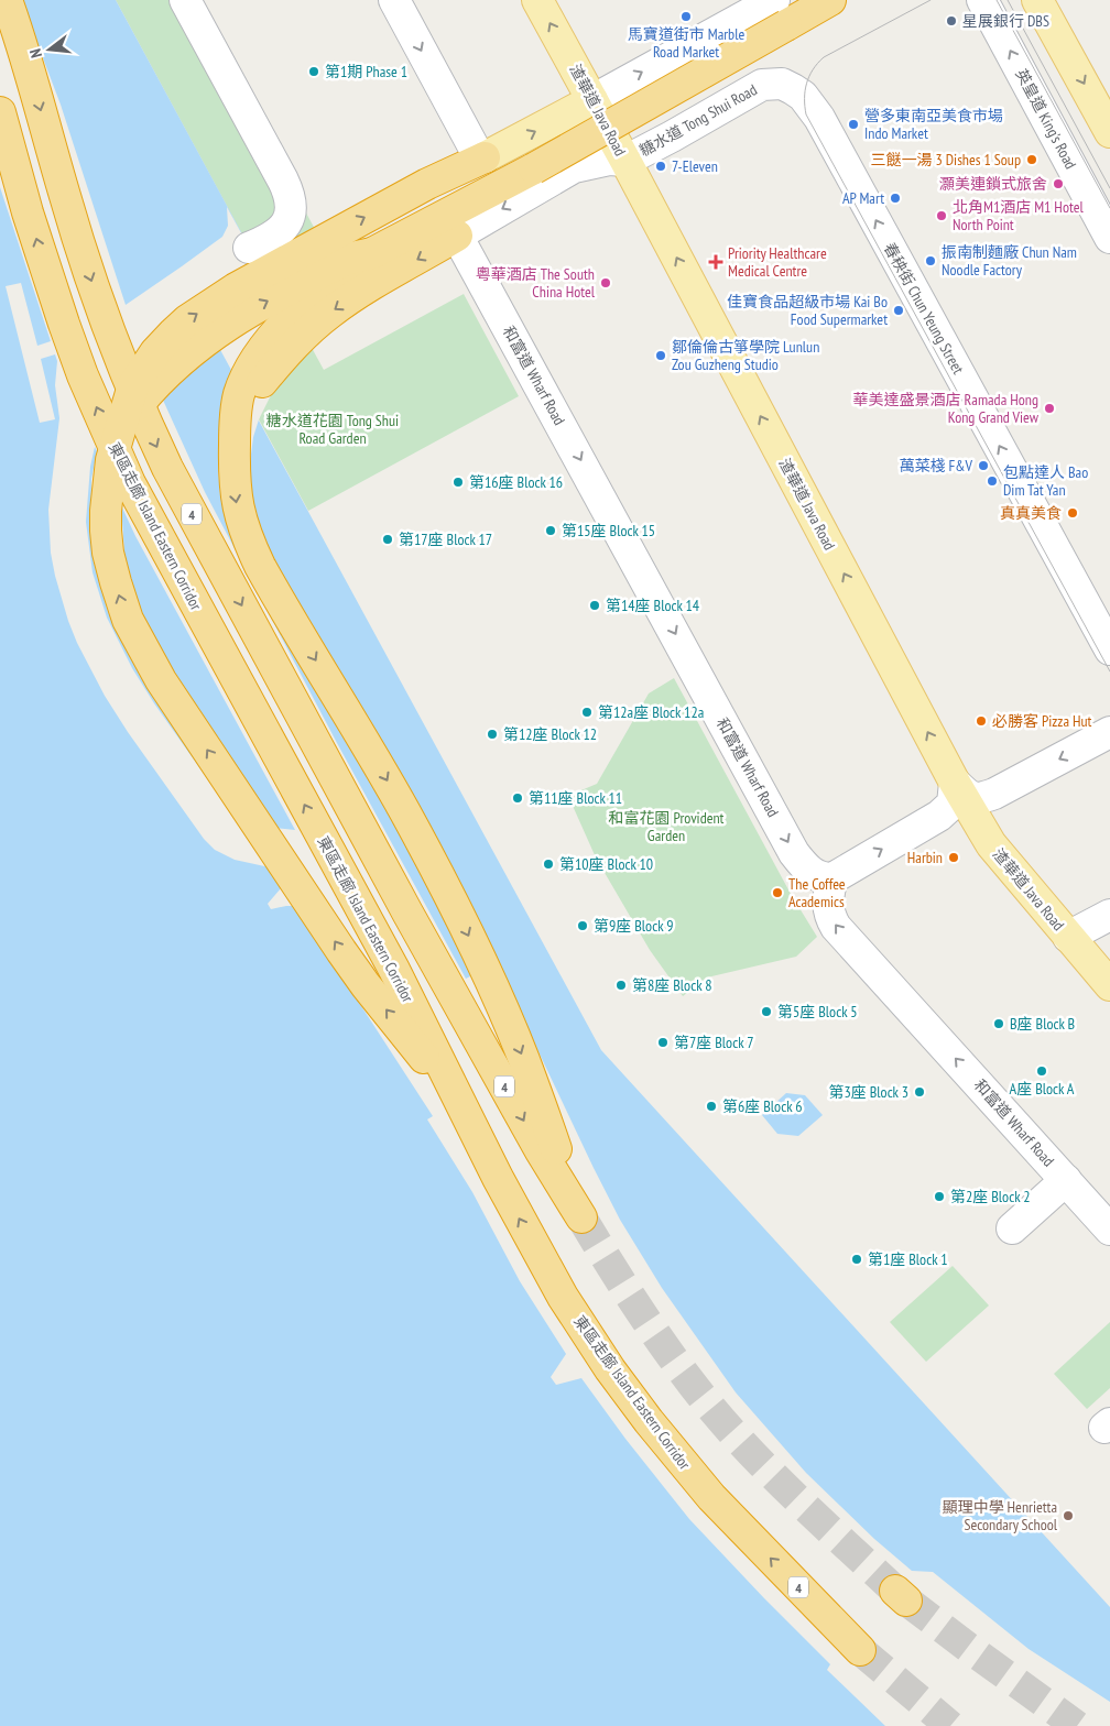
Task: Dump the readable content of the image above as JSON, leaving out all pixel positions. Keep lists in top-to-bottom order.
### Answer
{
  "streets": {
    "highway": ["4", "東區走廊 Island Eastern Corridor"],
    "main road": ["渣華道 Java Road"],
    "street": [
      "英皇道 King's Road",
      "糖水道 Tong Shui Road",
      "春秧街 Chun Yeung Street",
      "和富道 Wharf Road"
    ]
  },
  "crossings": [
    ["渣華道 Java Road", "糖水道 Tong Shui Road"],
    ["糖水道 Tong Shui Road", "春秧街 Chun Yeung Street"],
    ["糖水道 Tong Shui Road", "和富道 Wharf Road"]
  ],
  "one_way": [
    "渣華道 Java Road",
    "英皇道 King's Road",
    "糖水道 Tong Shui Road",
    "春秧街 Chun Yeung Street"
  ],
  "parks": ["糖水道花園 Tong Shui Road Garden", "和富花園 Provident Garden"],
  "places": {
    "other": [
      "馬寶道街市 Marble Road Market",
      "星展銀行 DBS",
      "第1期 Phase 1",
      "營多東南亞美食市場 Indo Market",
      "三餸一湯 3 Dishes 1 Soup",
      "7-Eleven",
      "灝美連鎖式旅舍",
      "AP Mart",
      "北角M1酒店 M1 Hotel North Point",
      "振南制麵廠 Chun Nam Noodle Factory",
      "粵華酒店 The South China Hotel",
      "佳寶食品超級市場 Kai Bo Food Supermarket",
      "鄒倫倫古箏學院 Lunlun Zou Guzheng Studio",
      "華美達盛景酒店 Ramada Hong Kong Grand View",
      "萬菜棧 F&V",
      "包點達人 Bao Dim Tat Yan",
      "第16座 Block 16",
      "真真美食",
      "第15座 Block 15",
      "第17座 Block 17",
      "第14座 Block 14",
      "第12a座 Block 12a",
      "必勝客 Pizza Hut",
      "第12座 Block 12",
      "第11座 Block 11",
      "Harbin",
      "第10座 Block 10",
      "The Coffee Academics",
      "第9座 Block 9",
      "第8座 Block 8",
      "第5座 Block 5",
      "B座 Block B",
      "第7座 Block 7",
      "A座 Block A",
      "第3座 Block 3",
      "第6座 Block 6",
      "第2座 Block 2",
      "第1座 Block 1",
      "顯理中學 Henrietta Secondary School"
    ],
    "health": ["Priority Healthcare Medical Centre"]
  },
  "north": "left"
}
